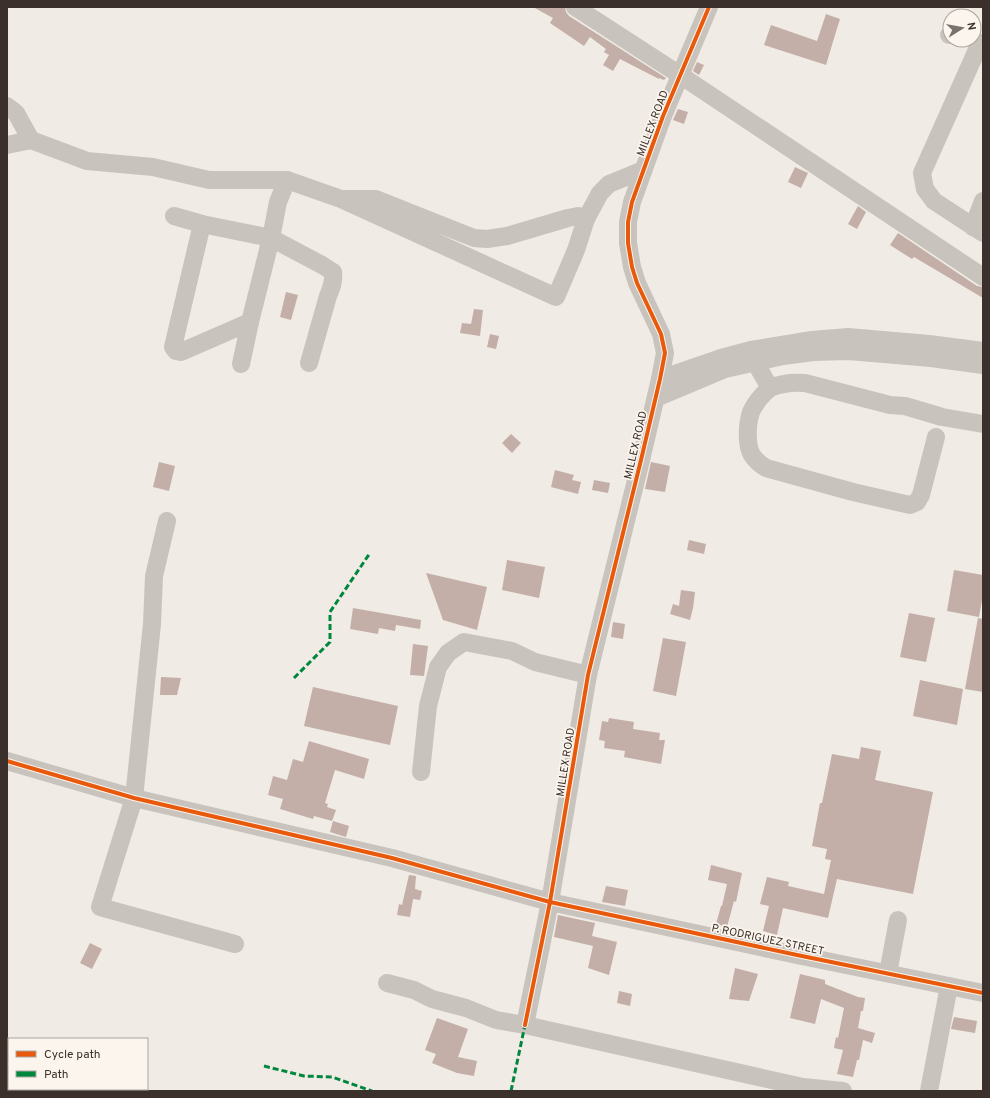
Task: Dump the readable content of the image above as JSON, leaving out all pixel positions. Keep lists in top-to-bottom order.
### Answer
{
  "streets": {
    "street": ["MILLEX ROAD", "P. RODRIGUEZ STREET"]
  },
  "crossings": [
    ["MILLEX ROAD", "P. RODRIGUEZ STREET"]
  ],
  "legend": ["Cycle path", "Path"],
  "north": "right"
}
